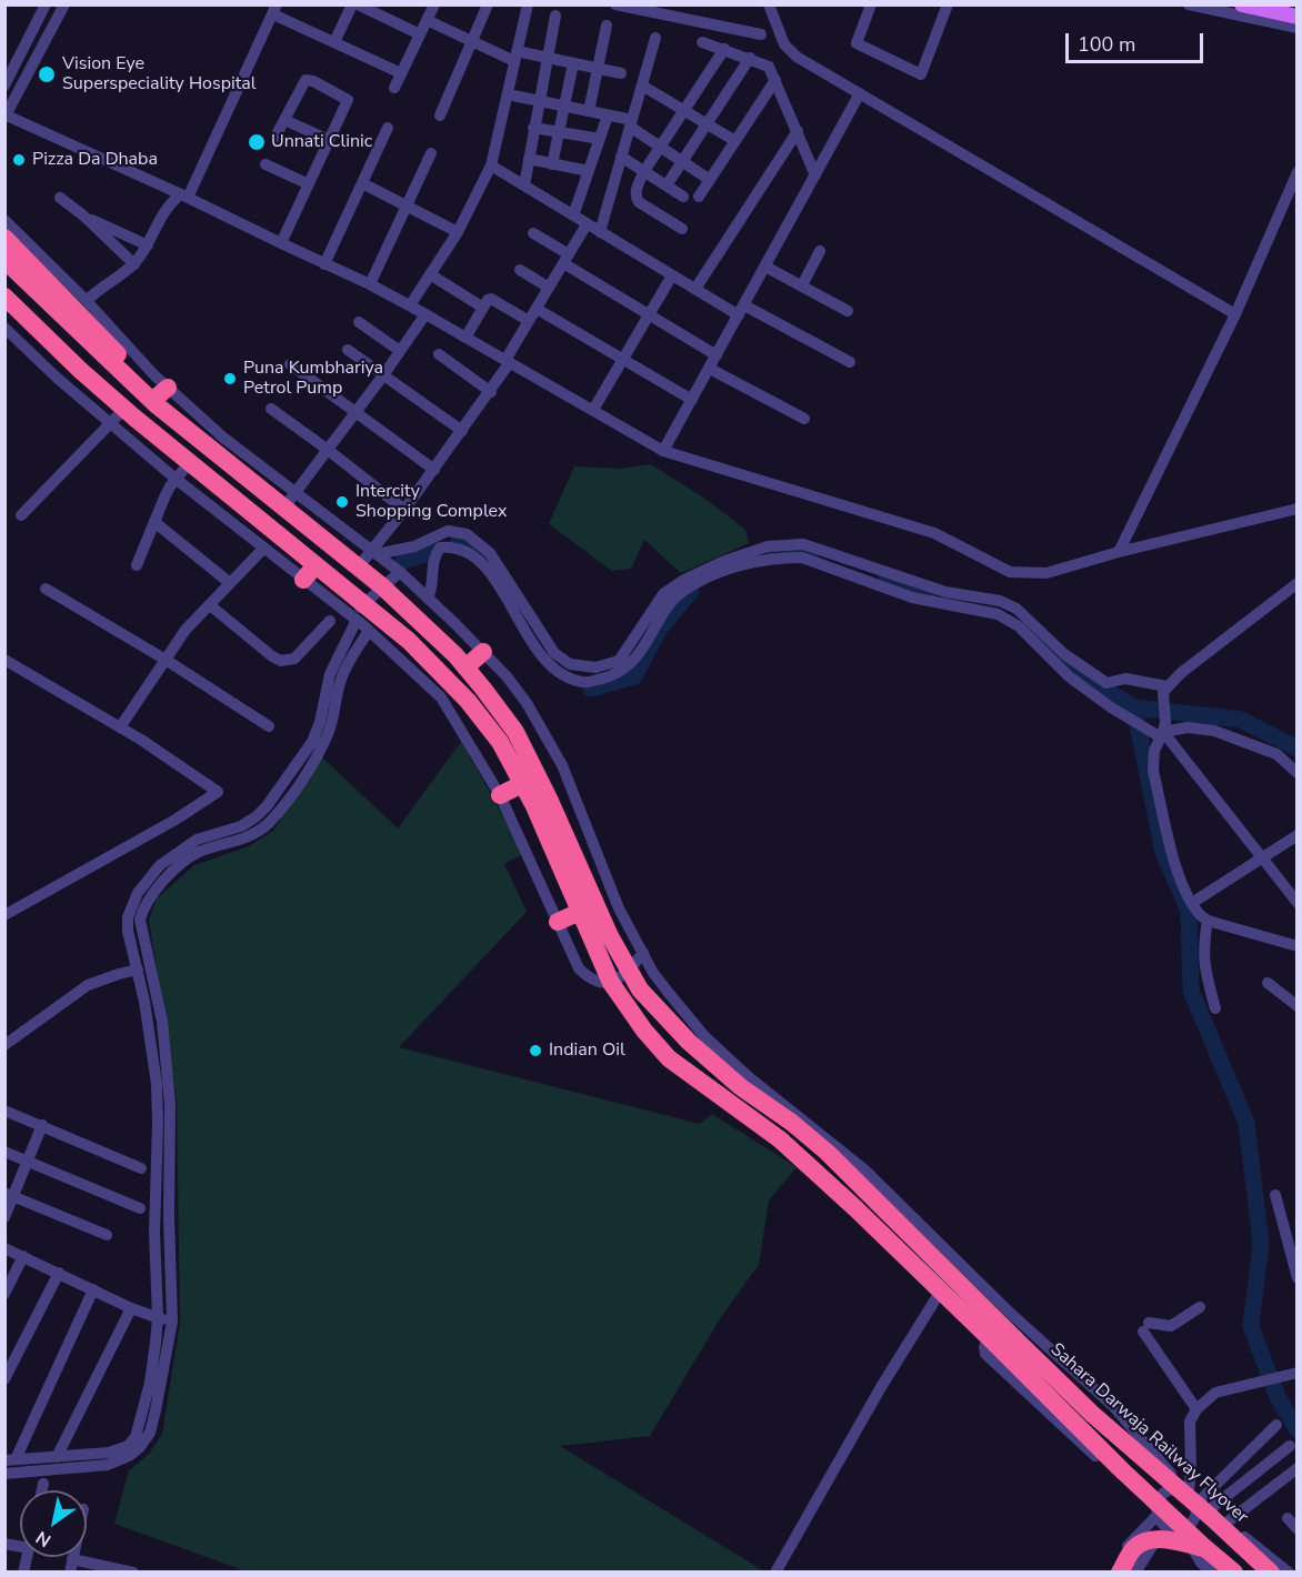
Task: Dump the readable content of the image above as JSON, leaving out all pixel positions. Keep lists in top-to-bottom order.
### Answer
{
  "streets": {
    "highway": ["Sahara Darwaja Railway Flyover"]
  },
  "places": [
    "Vision Eye Superspeciality Hospital",
    "Unnati Clinic",
    "Pizza Da Dhaba",
    "Puna Kumbhariya Petrol Pump",
    "Intercity Shopping Complex",
    "Indian Oil"
  ],
  "scale_bar": "100 m",
  "north": "bottom left"
}
